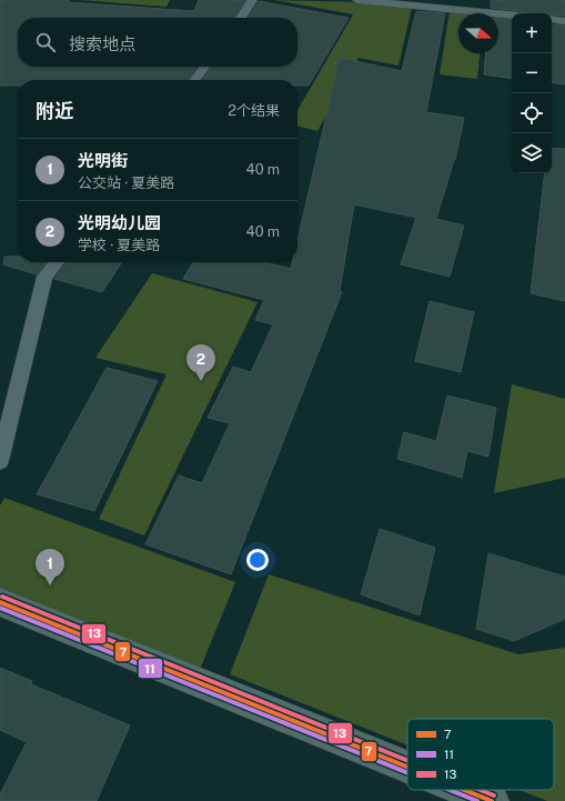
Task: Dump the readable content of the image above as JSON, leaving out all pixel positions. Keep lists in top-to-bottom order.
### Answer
{
  "lines": ["transit line 13", "transit line 7", "transit line 11"],
  "legend": ["7", "11", "13"],
  "north": "right",
  "page": {
    "map_buttons": ["+", "−"],
    "search": "搜索地点",
    "heading": ["附近", "2个结果"],
    "list": [
      {
        "mark": "1",
        "name": "光明街",
        "note": "公交站 · 夏美路",
        "value": "40 m"
      },
      {
        "mark": "2",
        "name": "光明幼儿园",
        "note": "学校 · 夏美路",
        "value": "40 m"
      }
    ],
    "pins": ["2", "1"]
  }
}
